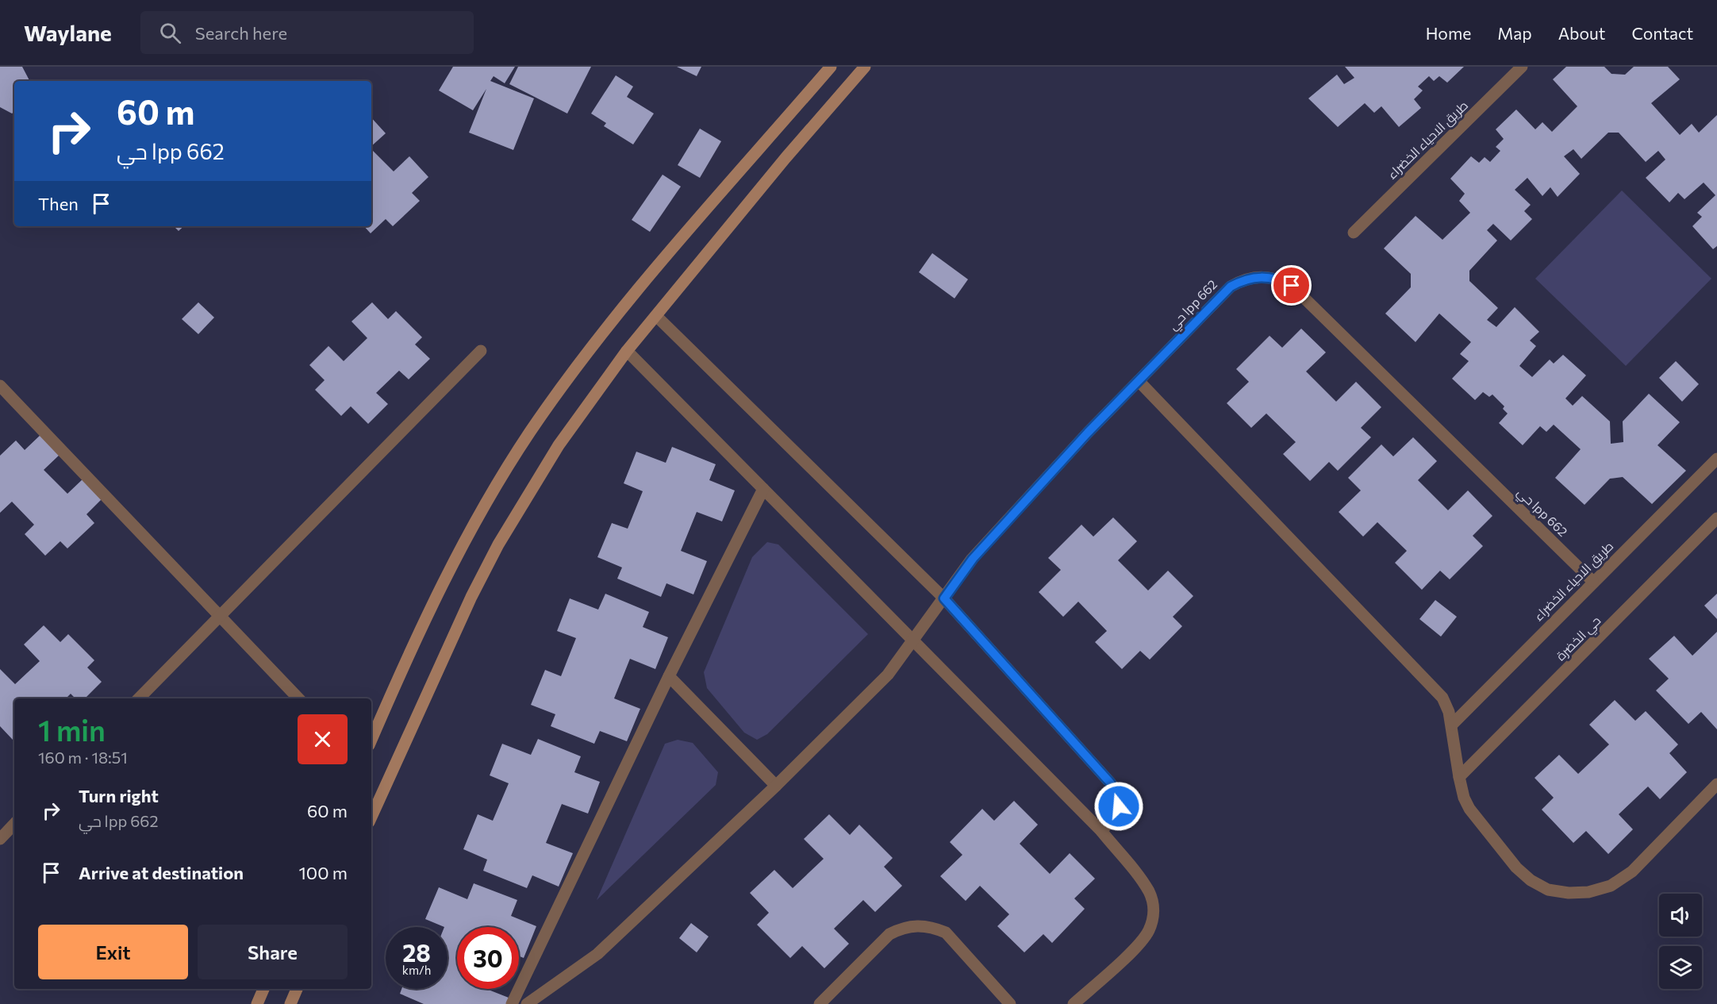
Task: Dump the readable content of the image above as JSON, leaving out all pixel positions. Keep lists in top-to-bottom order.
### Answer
{
  "streets": {
    "street": ["طريق الاحياء الخضراء", "حي lpp 662", "حي الخضرة"]
  },
  "crossings": [
    ["طريق الاحياء الخضراء", "حي lpp 662"]
  ],
  "page": {
    "header": "Waylane",
    "search": "Search here",
    "nav": [
      "Home",
      "Map",
      "About",
      "Contact"
    ],
    "turn": ["60 m", "حي lpp 662"],
    "then": "Then",
    "heading": ["1 min", "160 m · 18:51"],
    "list": [
      {
        "name": "Turn right",
        "note": "حي lpp 662",
        "value": "60 m"
      },
      {
        "name": "Arrive at destination",
        "value": "100 m"
      }
    ],
    "buttons": ["Exit", "Share"],
    "speed": "28 km/h",
    "limit": "30"
  }
}
